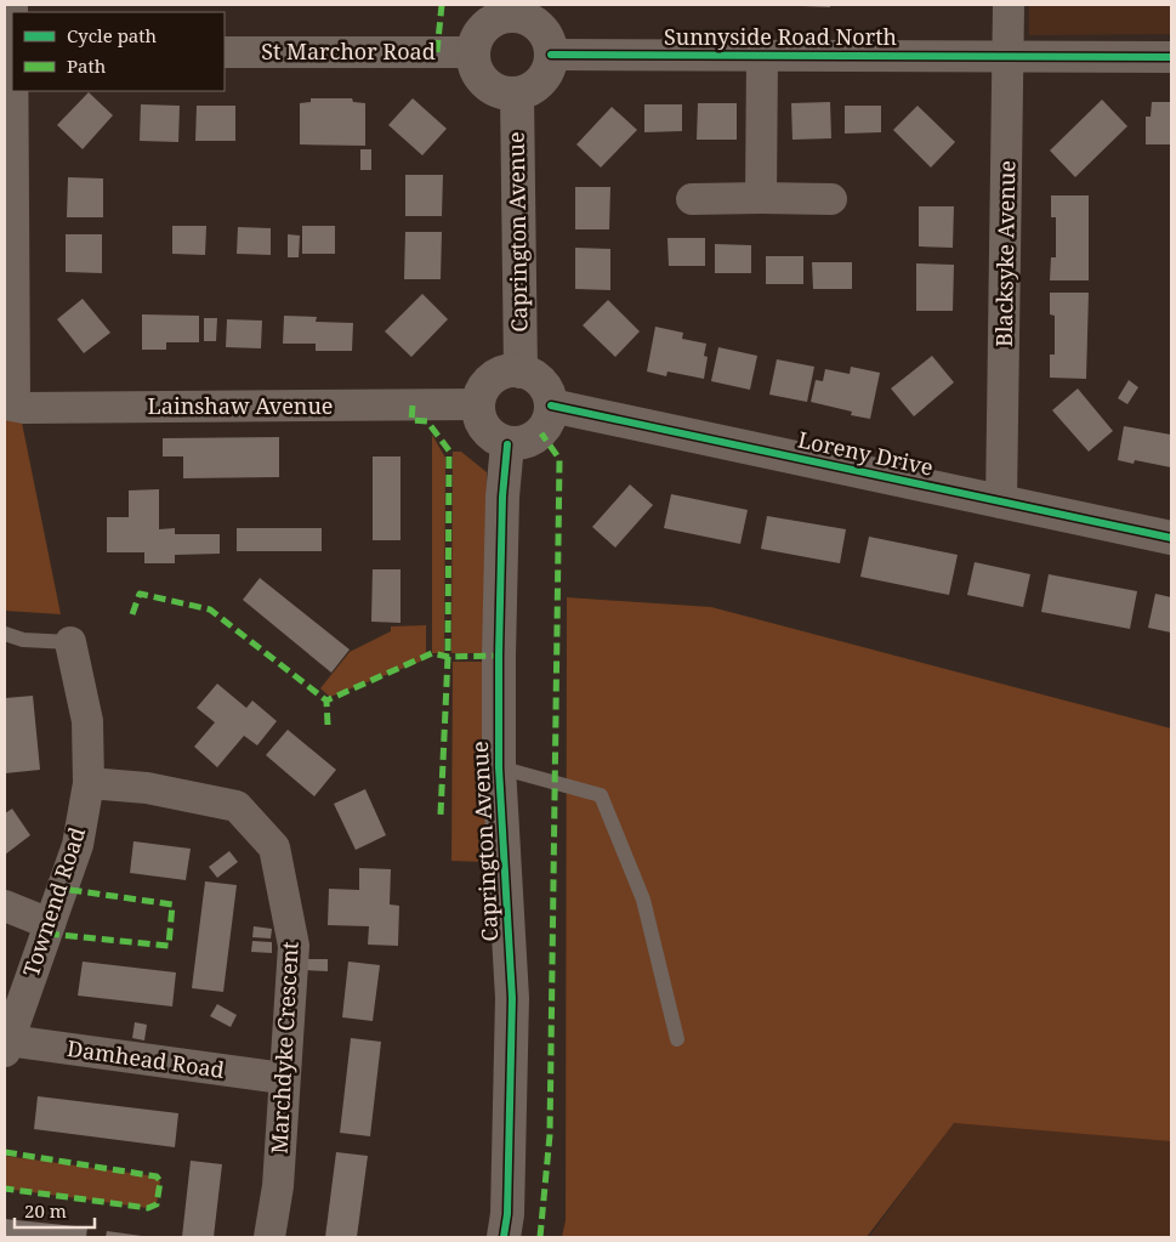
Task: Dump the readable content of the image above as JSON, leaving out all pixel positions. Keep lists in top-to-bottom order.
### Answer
{
  "streets": {
    "street": [
      "Sunnyside Road North",
      "St Marchor Road",
      "Caprington Avenue",
      "Blacksyke Avenue",
      "Lainshaw Avenue",
      "Loreny Drive",
      "Townend Road",
      "Marchdyke Crescent",
      "Damhead Road"
    ]
  },
  "crossings": [
    ["Sunnyside Road North", "St Marchor Road"],
    ["Sunnyside Road North", "Caprington Avenue"],
    ["Sunnyside Road North", "Blacksyke Avenue"],
    ["St Marchor Road", "Caprington Avenue"],
    ["Caprington Avenue", "Lainshaw Avenue"],
    ["Caprington Avenue", "Loreny Drive"],
    ["Blacksyke Avenue", "Loreny Drive"],
    ["Lainshaw Avenue", "Loreny Drive"],
    ["Townend Road", "Marchdyke Crescent"],
    ["Townend Road", "Damhead Road"],
    ["Marchdyke Crescent", "Damhead Road"]
  ],
  "legend": ["Cycle path", "Path"],
  "scale_bar": "20 m"
}
